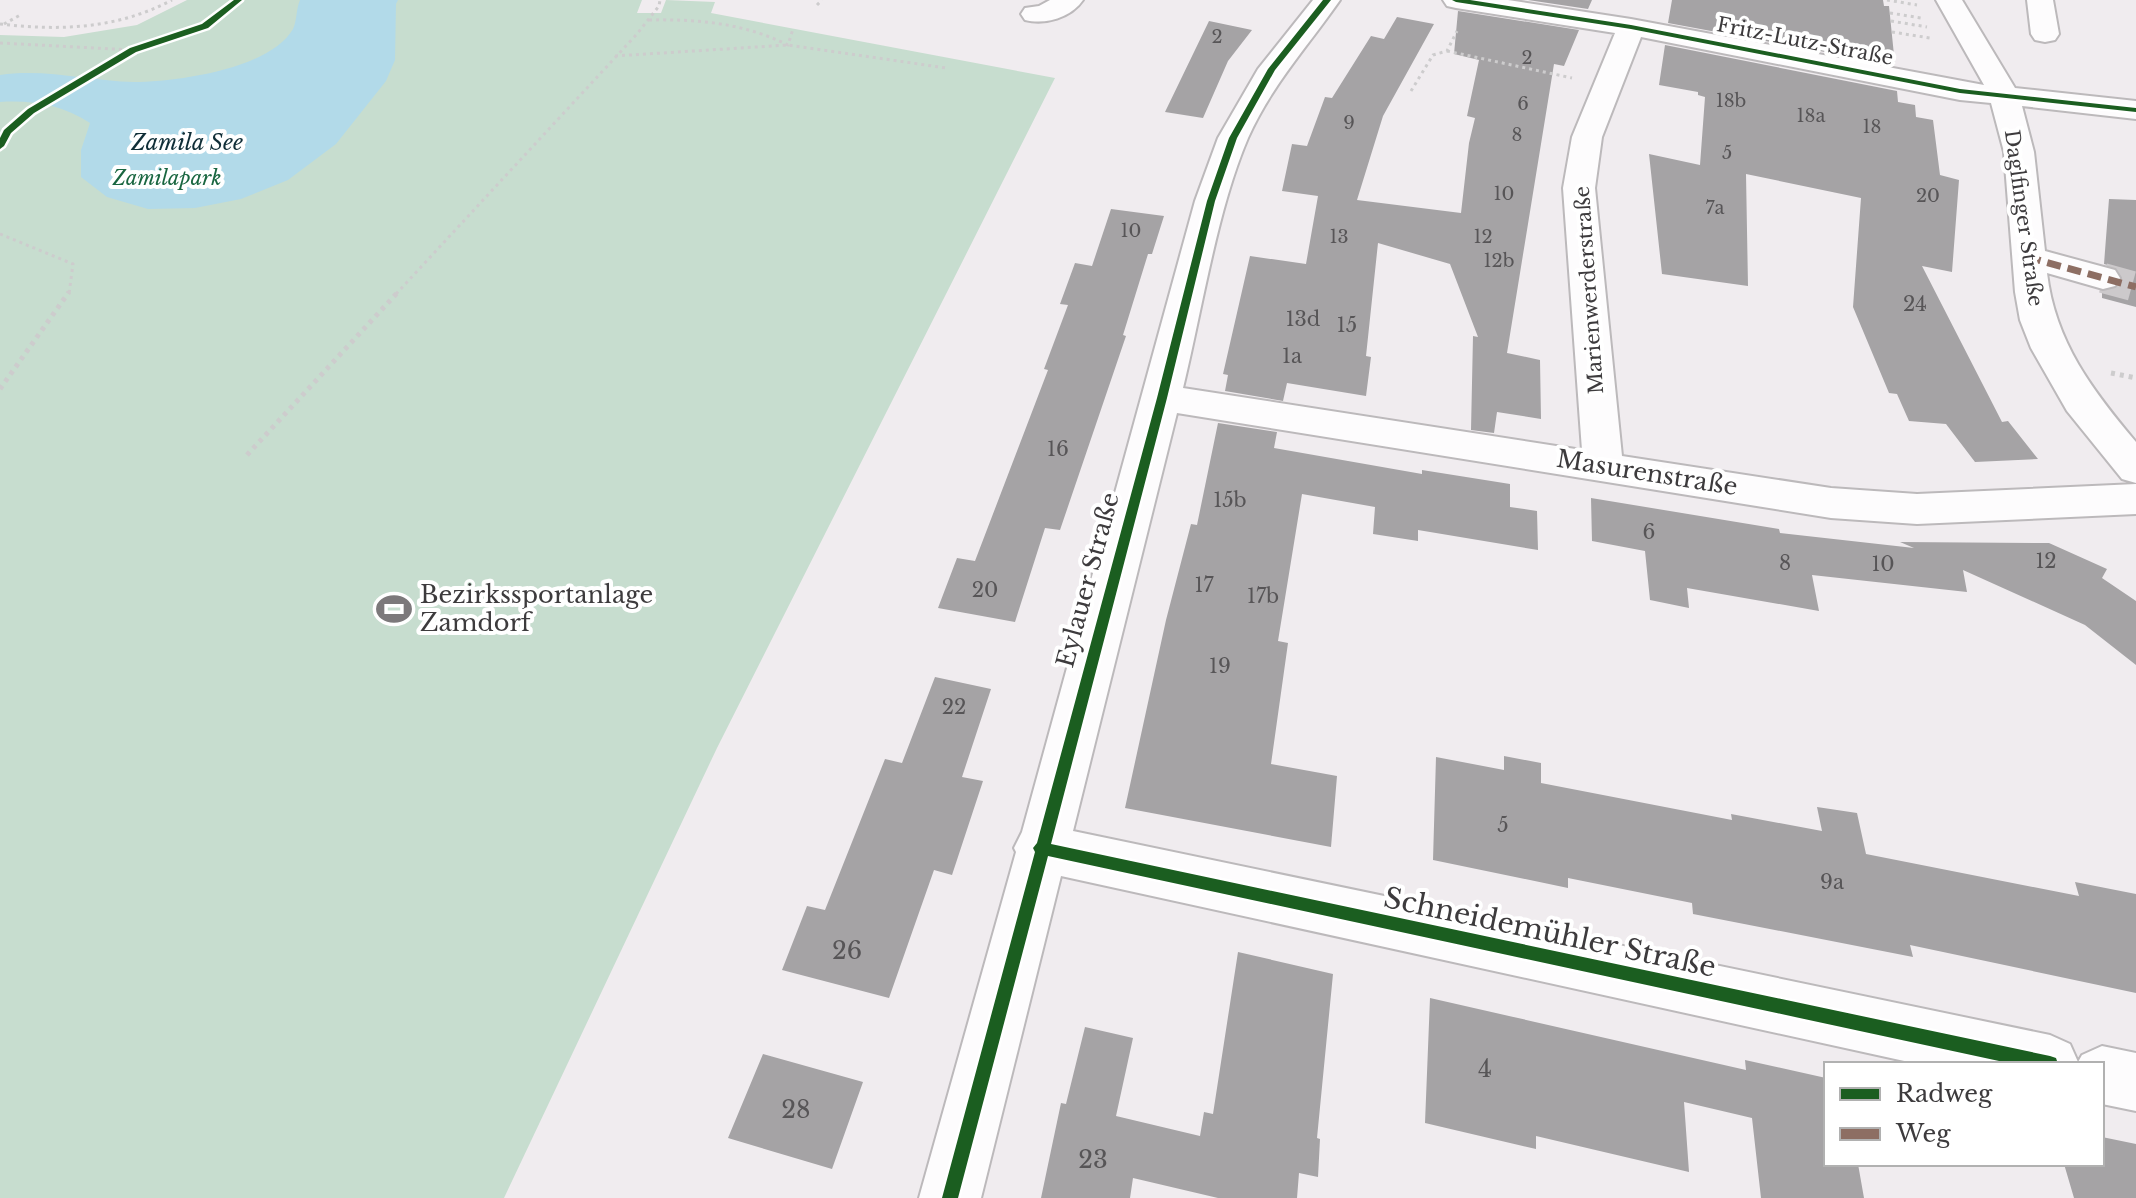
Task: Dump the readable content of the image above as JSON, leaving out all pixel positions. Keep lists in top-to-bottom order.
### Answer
{
  "streets": {
    "street": [
      "Fritz-Lutz-Straße",
      "Daglfinger Straße",
      "Marienwerderstraße",
      "Masurenstraße",
      "Eylauer Straße",
      "Schneidemühler Straße"
    ]
  },
  "crossings": [
    ["Fritz-Lutz-Straße", "Daglfinger Straße"],
    ["Fritz-Lutz-Straße", "Marienwerderstraße"],
    ["Marienwerderstraße", "Masurenstraße"],
    ["Masurenstraße", "Eylauer Straße"],
    ["Eylauer Straße", "Schneidemühler Straße"]
  ],
  "water": ["Zamila See"],
  "parks": ["Zamilapark"],
  "places": {
    "sports": ["Bezirkssportanlage Zamdorf"]
  },
  "house_numbers": [
    "2",
    "2",
    "18b",
    "6",
    "18a",
    "9",
    "18",
    "8",
    "5",
    "10",
    "20",
    "7a",
    "10",
    "13",
    "12",
    "12b",
    "24",
    "13d",
    "15",
    "1a",
    "16",
    "15b",
    "6",
    "12",
    "8",
    "10",
    "17",
    "20",
    "17b",
    "19",
    "22",
    "5",
    "9a",
    "26",
    "4",
    "28",
    "23"
  ],
  "legend": ["Radweg", "Weg"]
}
